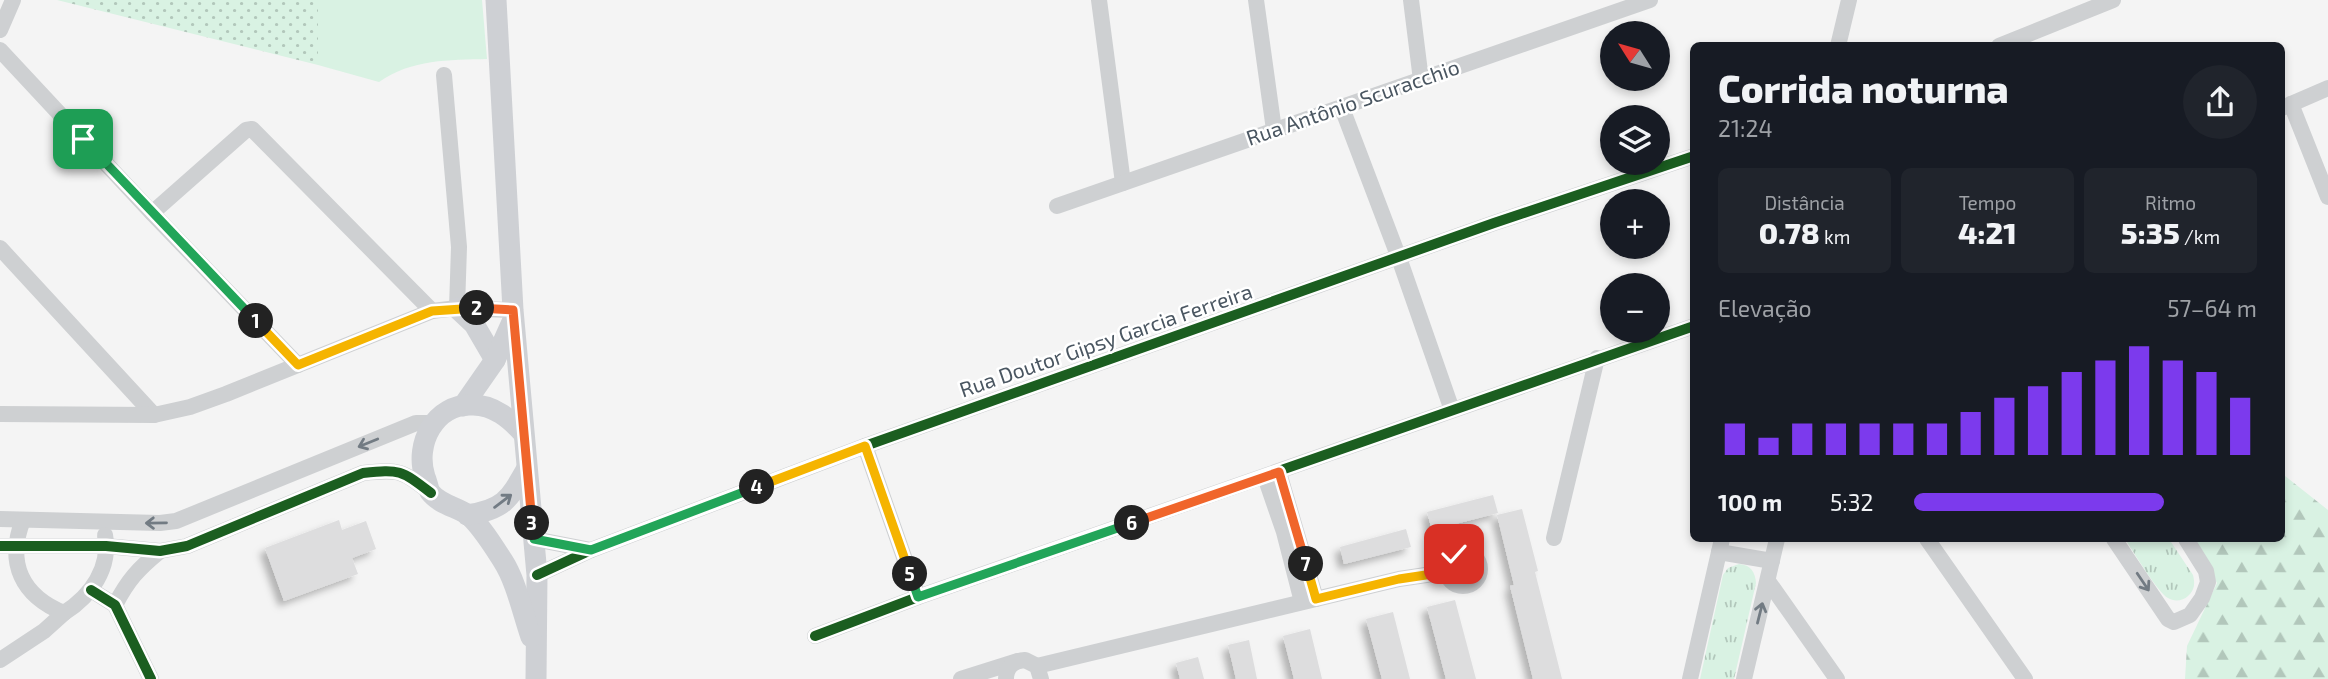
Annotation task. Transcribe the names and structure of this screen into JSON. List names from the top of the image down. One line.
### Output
{"streets":{"street":["Rua Antônio Scuracchio","Rua Doutor Gipsy Garcia Ferreira"]},"north":"top left","page":{"map_buttons":["+","−"],"heading":["Corrida noturna","21:24"],"stats":[["Distância","0.78 km"],["Tempo","4:21"],["Ritmo","5:35 /km"]],"chart":["Elevação","57–64 m"],"pins":["2","1","4","3","6","7","5"],"list":[{"name":"100 m","note":"5:32"}]}}
